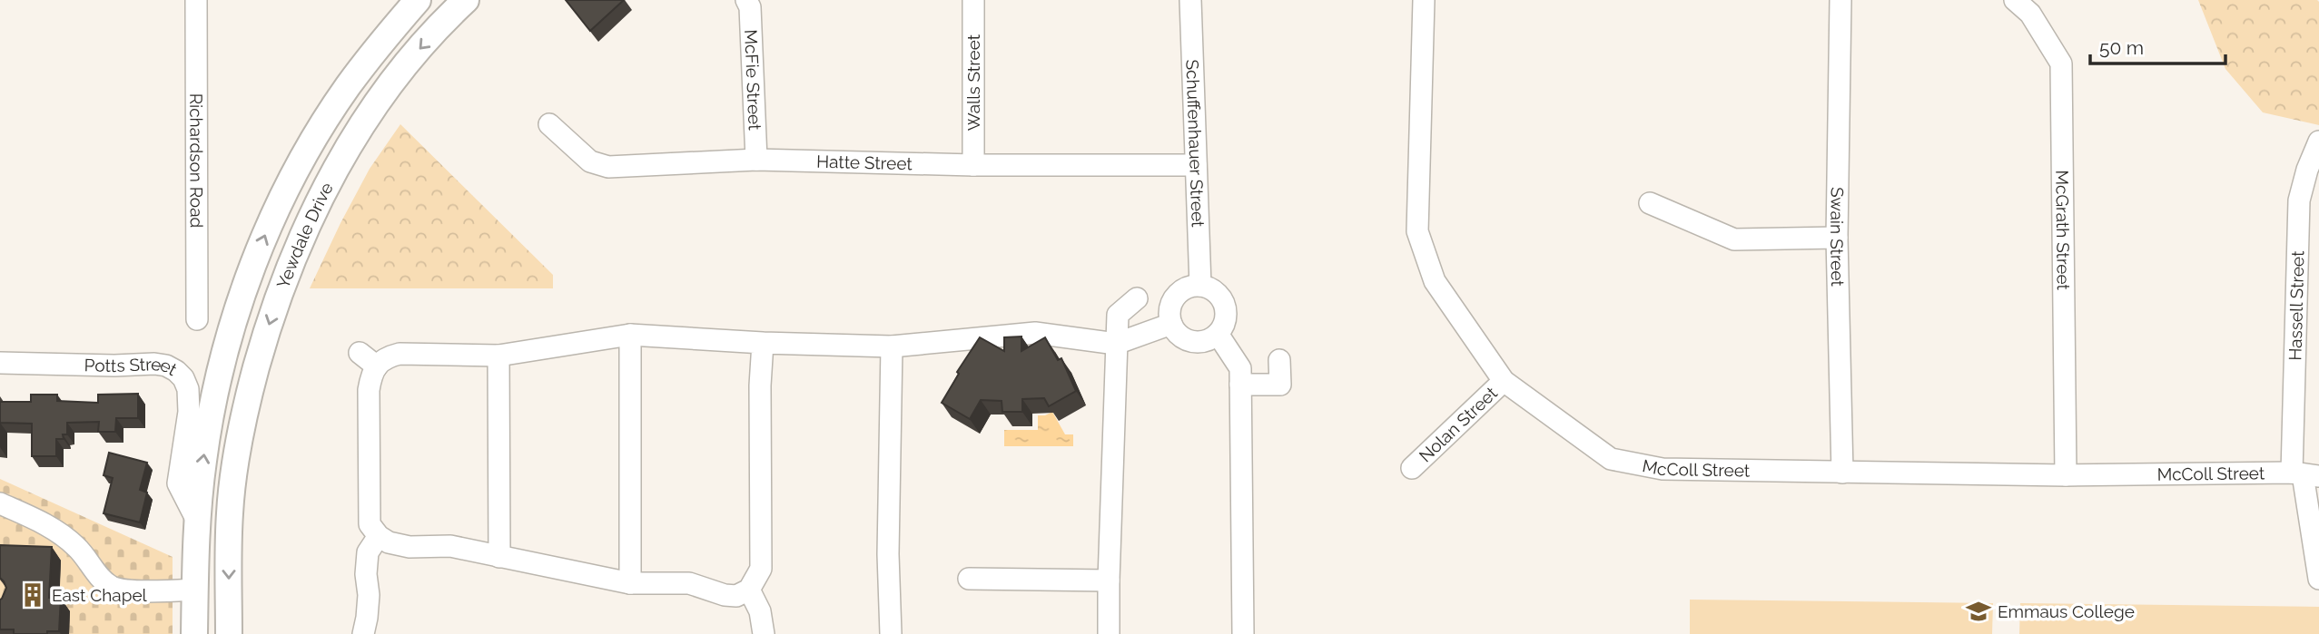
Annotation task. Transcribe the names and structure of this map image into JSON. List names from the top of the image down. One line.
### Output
{"streets":{"main road":["Yewdale Drive"],"street":["McFie Street","Walls Street","Schuffenhauer Street","Richardson Road","Hatte Street","McGrath Street","Swain Street","Hassell Street","Potts Street","Nolan Street","McColl Street"]},"crossings":[["McFie Street","Hatte Street"],["Walls Street","Hatte Street"],["Schuffenhauer Street","Hatte Street"],["McGrath Street","McColl Street"],["Swain Street","McColl Street"],["Yewdale Drive","Potts Street"],["Hassell Street","McColl Street"],["Nolan Street","McColl Street"]],"places":{"building":["East Chapel"],"school or university":["Emmaus College"]},"scale_bar":"50 m"}
